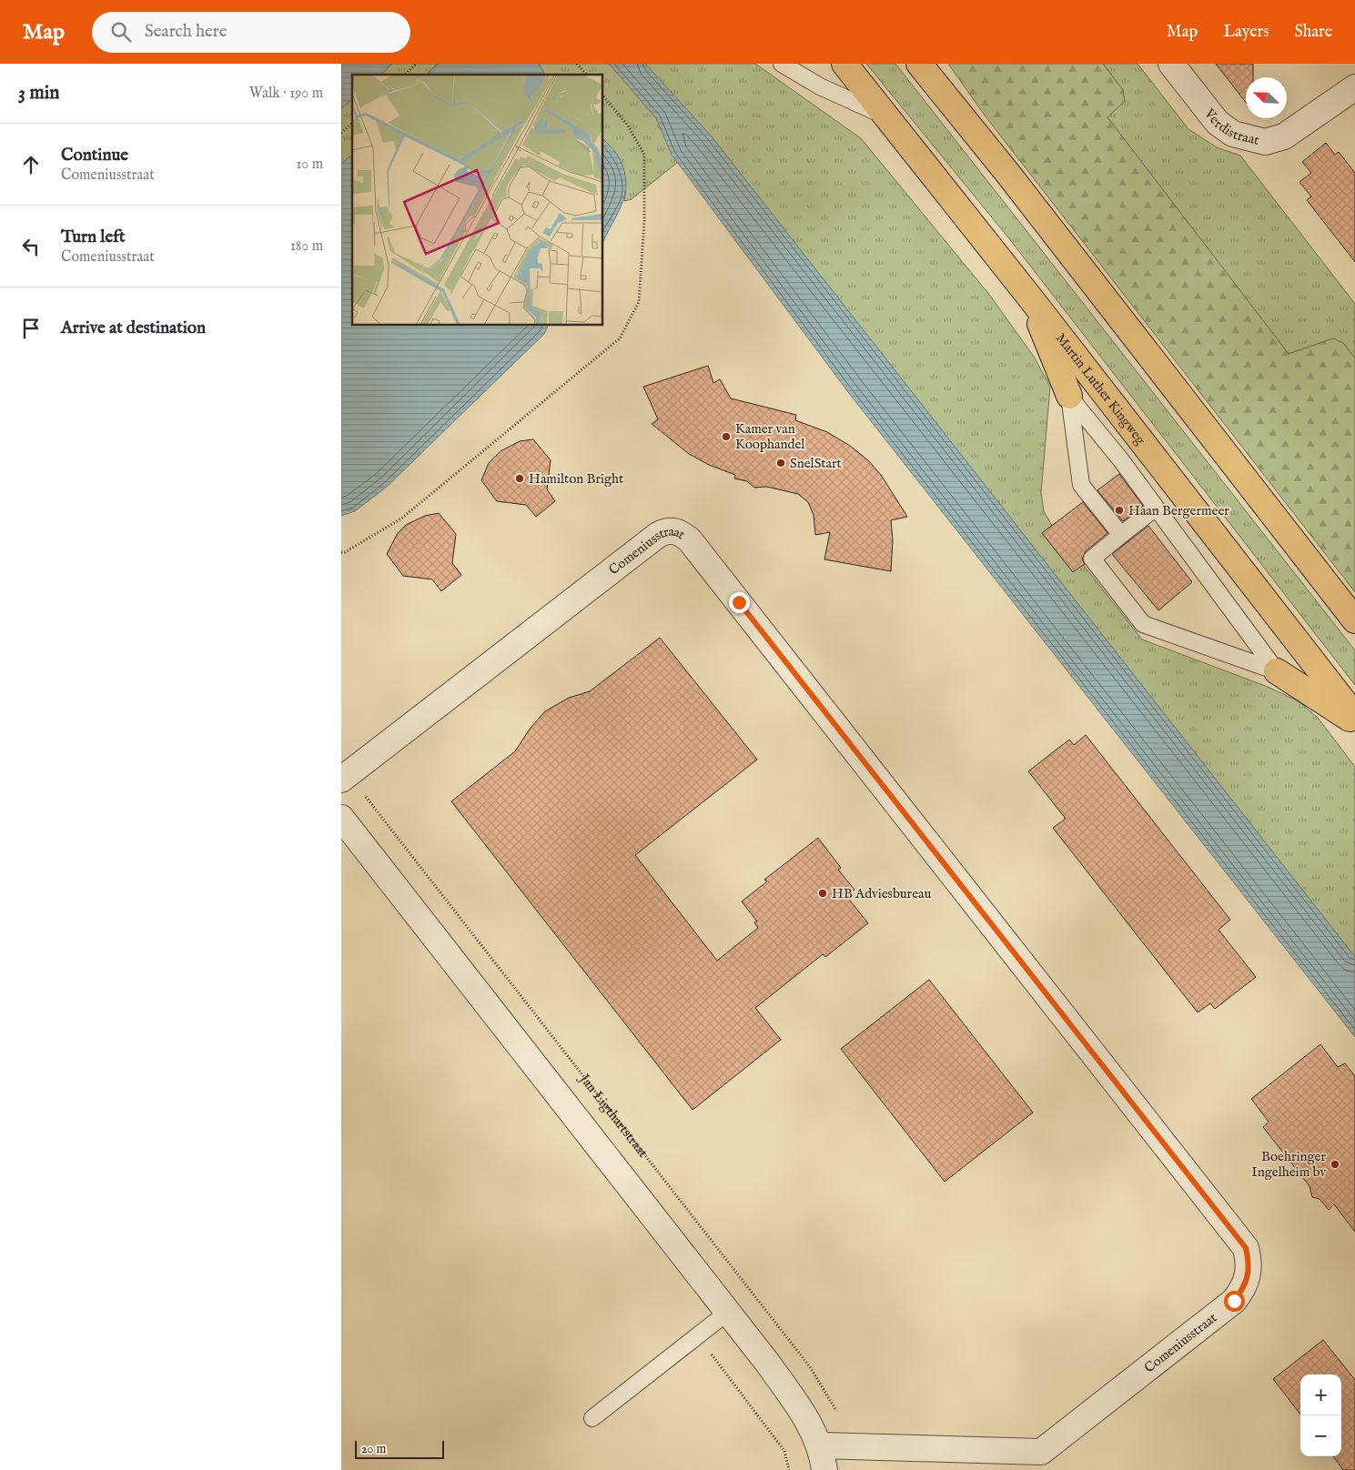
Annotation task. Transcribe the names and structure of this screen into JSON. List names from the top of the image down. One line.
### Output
{"streets":{"highway":["Martin Luther Kingweg"],"street":["Verdistraat","Comeniusstraat"],"path":["Jan Ligthartstraat"]},"crossings":[["Comeniusstraat","Jan Ligthartstraat"]],"places":["Kamer van Koophandel","SnelStart","Hamilton Bright","Haan Bergermeer","HB Adviesbureau","Boehringer Ingelheim bv"],"scale_bar":"20 m","north":"top left","page":{"header":"Map","search":"Search here","nav":["Map","Layers","Share"],"heading":["3 min","Walk · 190 m"],"list":[["Continue","Comeniusstraat","10 m"],["Turn left","Comeniusstraat","180 m"],"Arrive at destination"],"map_buttons":["+","−"],"scale":"20 m"}}
